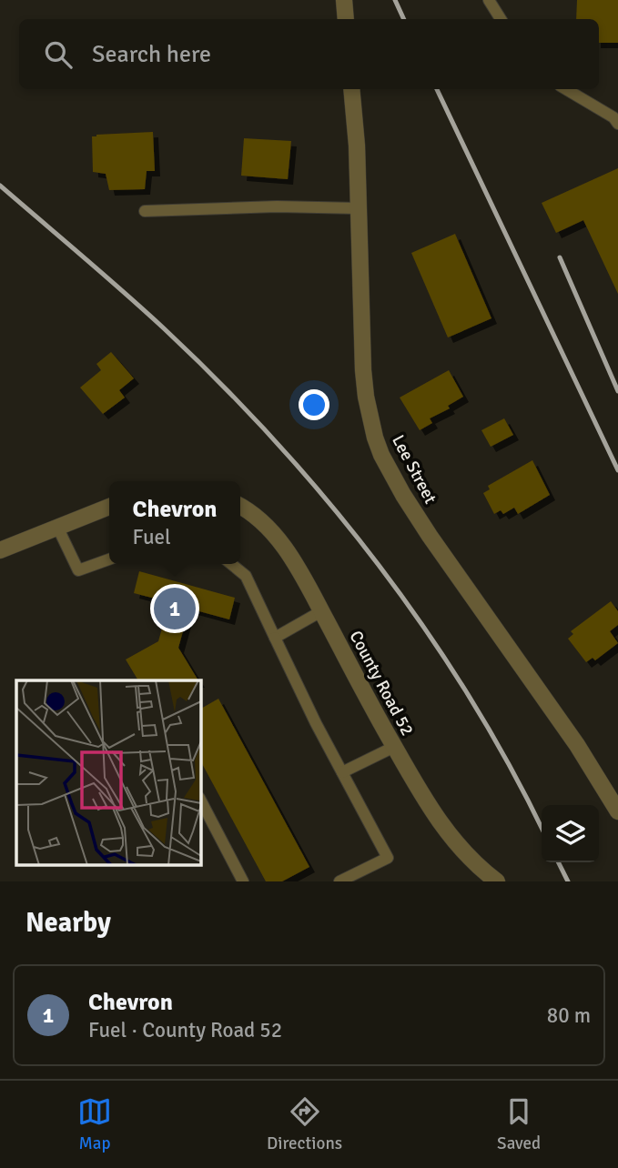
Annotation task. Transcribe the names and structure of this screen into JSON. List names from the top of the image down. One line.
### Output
{"streets":{"street":["Lee Street","County Road 52"]},"page":{"search":"Search here","popup":["Chevron","Fuel"],"pins":"1","heading":"Nearby","list":[{"mark":"1","name":"Chevron","note":"Fuel · County Road 52","value":"80 m"}],"nav":["Map","Directions","Saved"]}}
